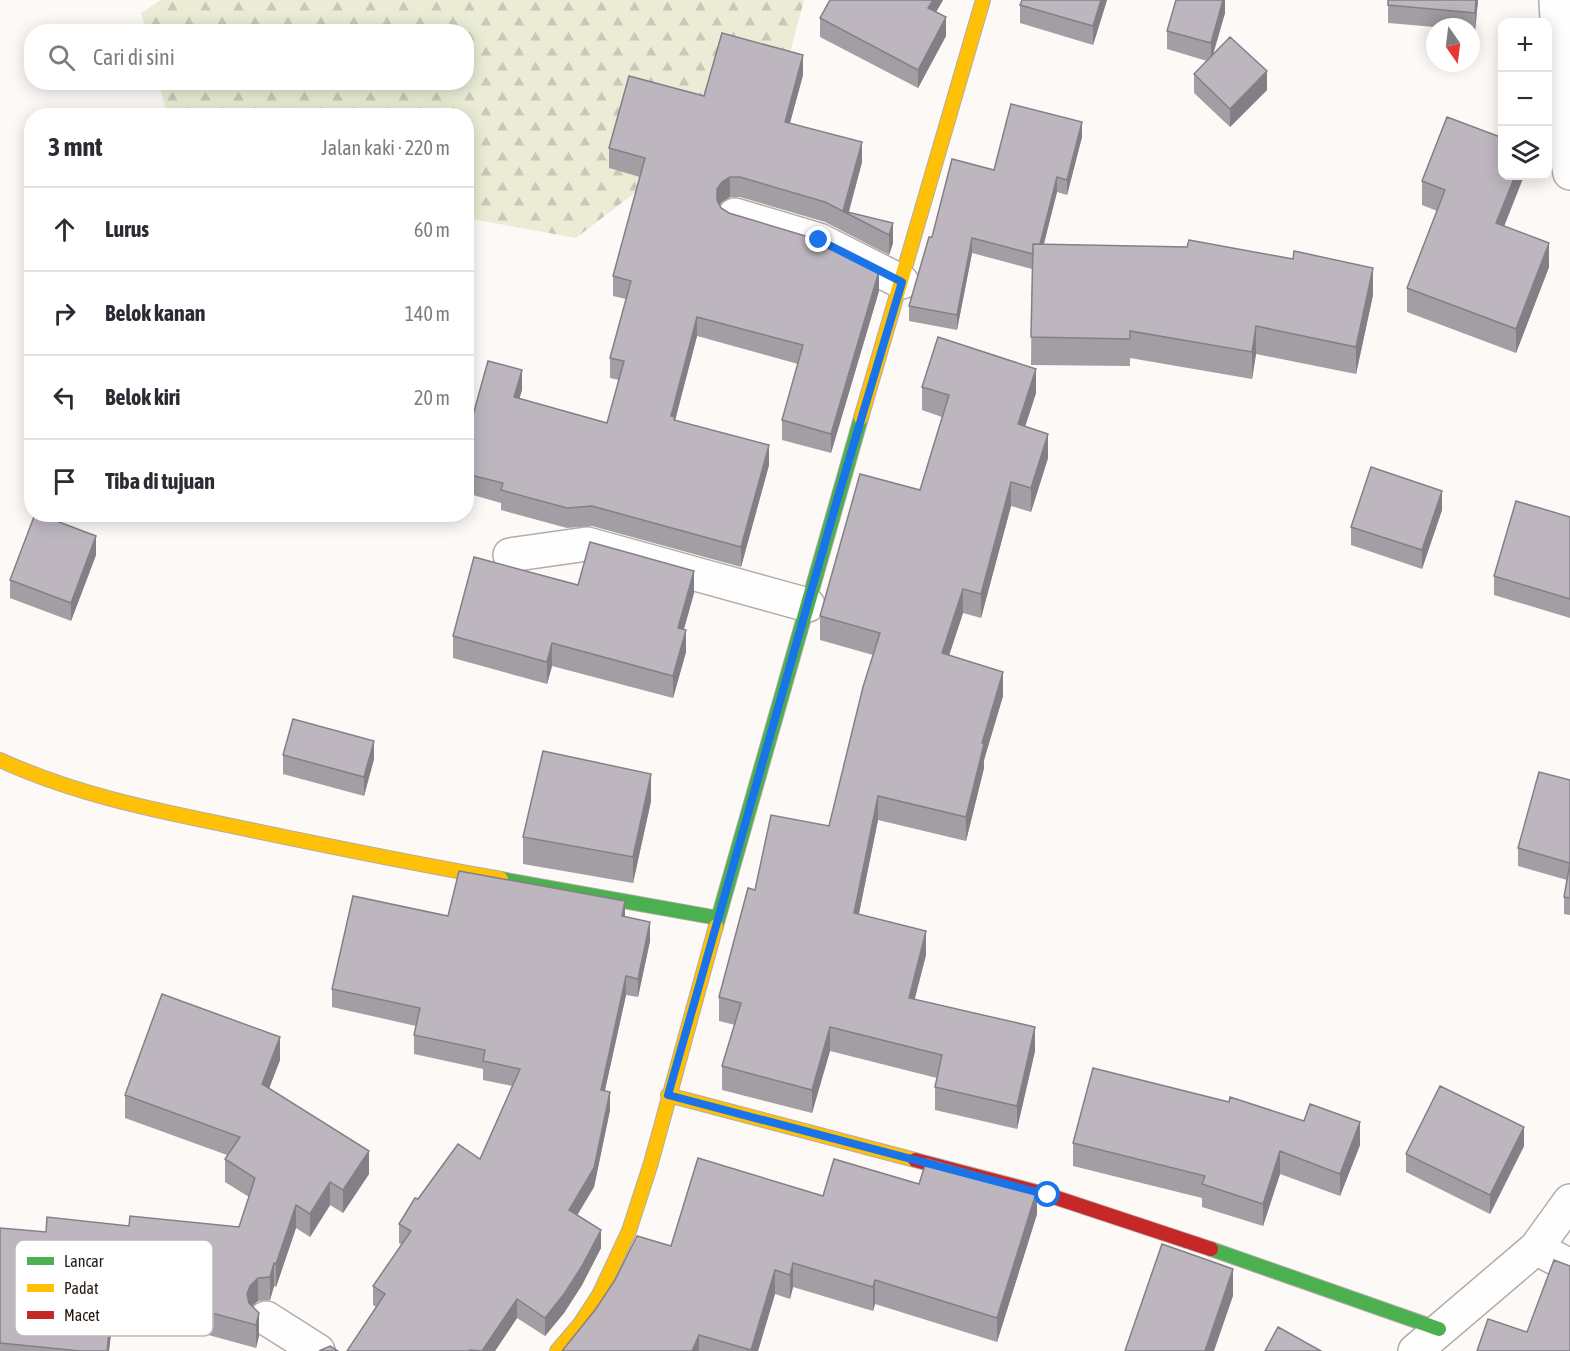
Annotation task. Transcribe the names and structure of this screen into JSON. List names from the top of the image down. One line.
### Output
{"legend":["Lancar","Padat","Macet"],"north":"bottom","page":{"map_buttons":["+","−"],"search":"Cari di sini","heading":["3 mnt","Jalan kaki · 220 m"],"list":[["Lurus","60 m"],["Belok kanan","140 m"],["Belok kiri","20 m"],"Tiba di tujuan"]}}
